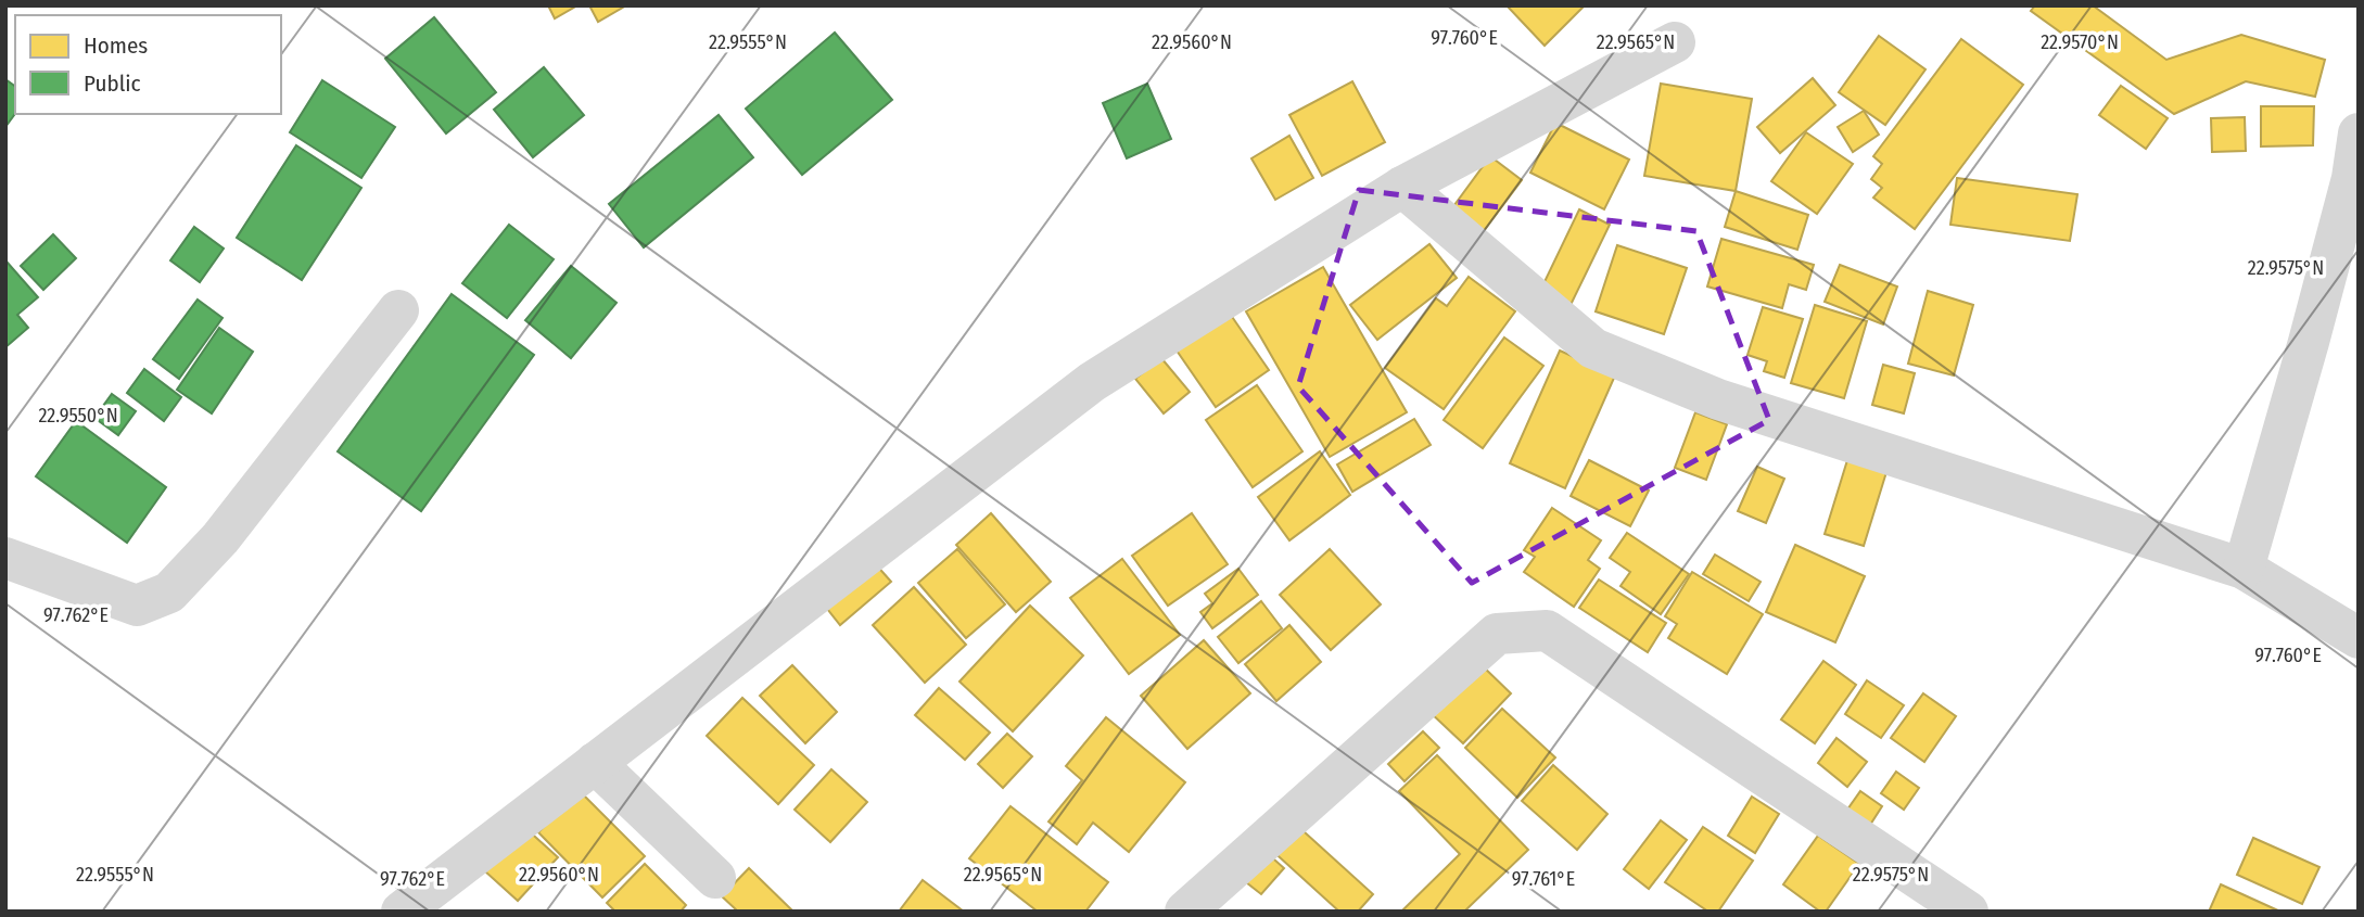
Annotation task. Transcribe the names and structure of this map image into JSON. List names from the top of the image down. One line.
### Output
{"legend":["Homes","Public"],"coordinates":["97.760°E","22.9555°N","22.9560°N","22.9565°N","22.9570°N","22.9575°N","22.9550°N","97.762°E","97.761°E"]}
